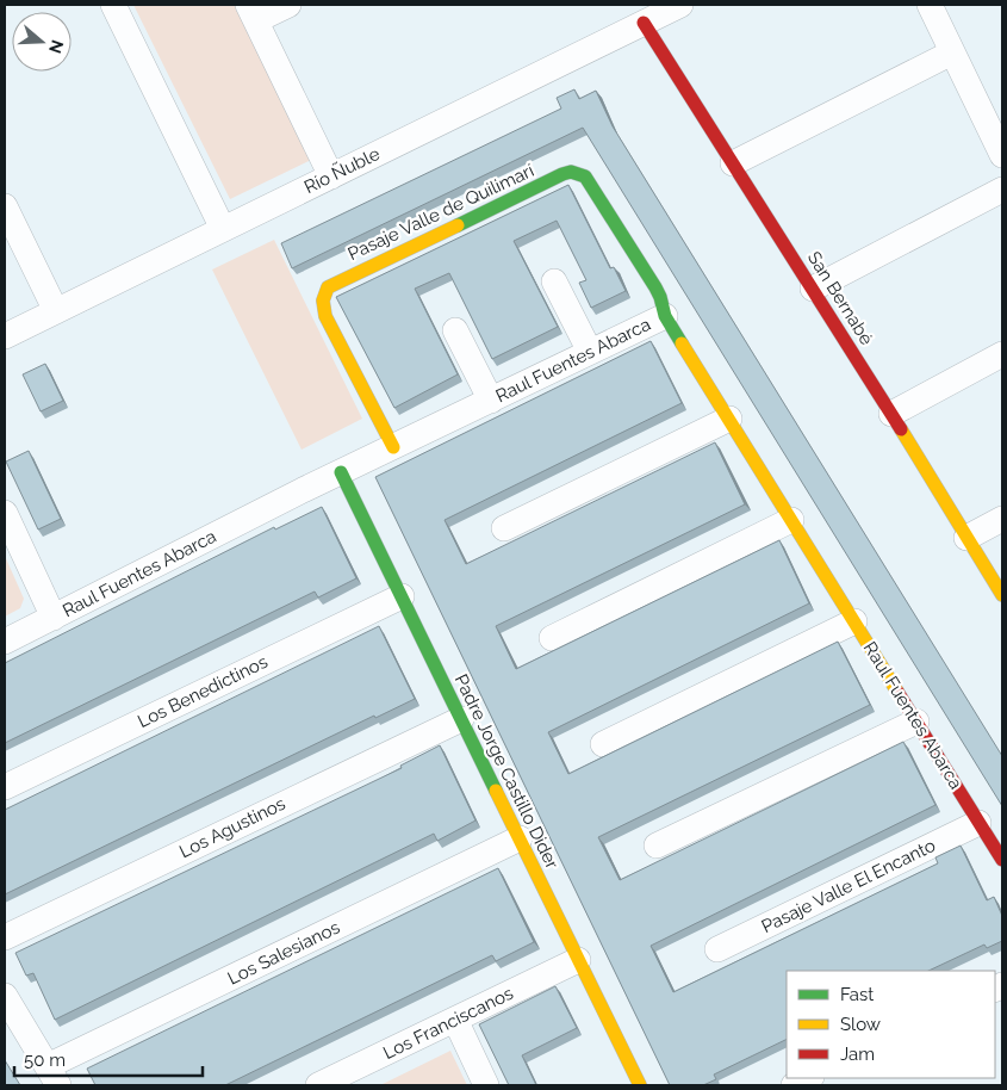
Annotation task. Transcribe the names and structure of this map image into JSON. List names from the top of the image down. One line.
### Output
{"streets":{"street":["Río Ñuble","Pasaje Valle de Quilimarí","San Bernabé","Raul Fuentes Abarca","Los Benedictinos","Padre Jorge Castillo Dider","Los Agustinos","Pasaje Valle El Encanto","Los Salesianos","Los Franciscanos"]},"crossings":[["Río Ñuble","San Bernabé"],["Pasaje Valle de Quilimarí","Raul Fuentes Abarca"],["Raul Fuentes Abarca","Padre Jorge Castillo Dider"],["Raul Fuentes Abarca","Pasaje Valle El Encanto"],["Los Benedictinos","Padre Jorge Castillo Dider"],["Padre Jorge Castillo Dider","Los Agustinos"],["Padre Jorge Castillo Dider","Los Salesianos"],["Padre Jorge Castillo Dider","Los Franciscanos"]],"legend":["Fast","Slow","Jam"],"scale_bar":"50 m","north":"right"}
